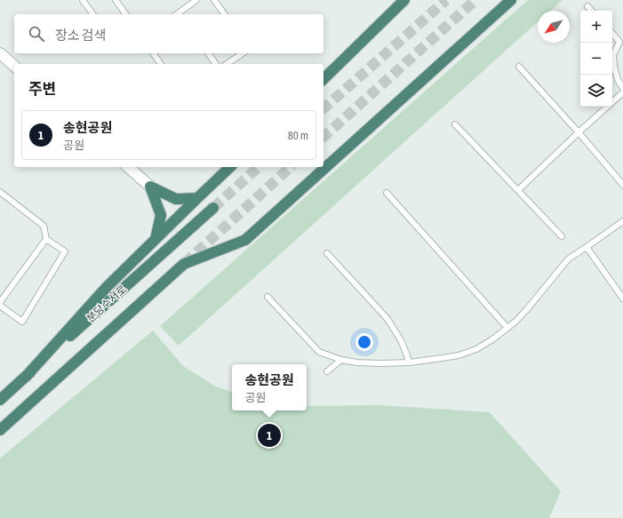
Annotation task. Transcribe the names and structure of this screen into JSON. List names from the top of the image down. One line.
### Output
{"streets":{"highway":["분당수서로"]},"north":"bottom left","page":{"map_buttons":["+","−"],"search":"장소 검색","heading":"주변","list":[{"mark":"1","name":"송현공원","note":"공원","value":"80 m"}],"popup":["송현공원","공원"],"pins":"1"}}
